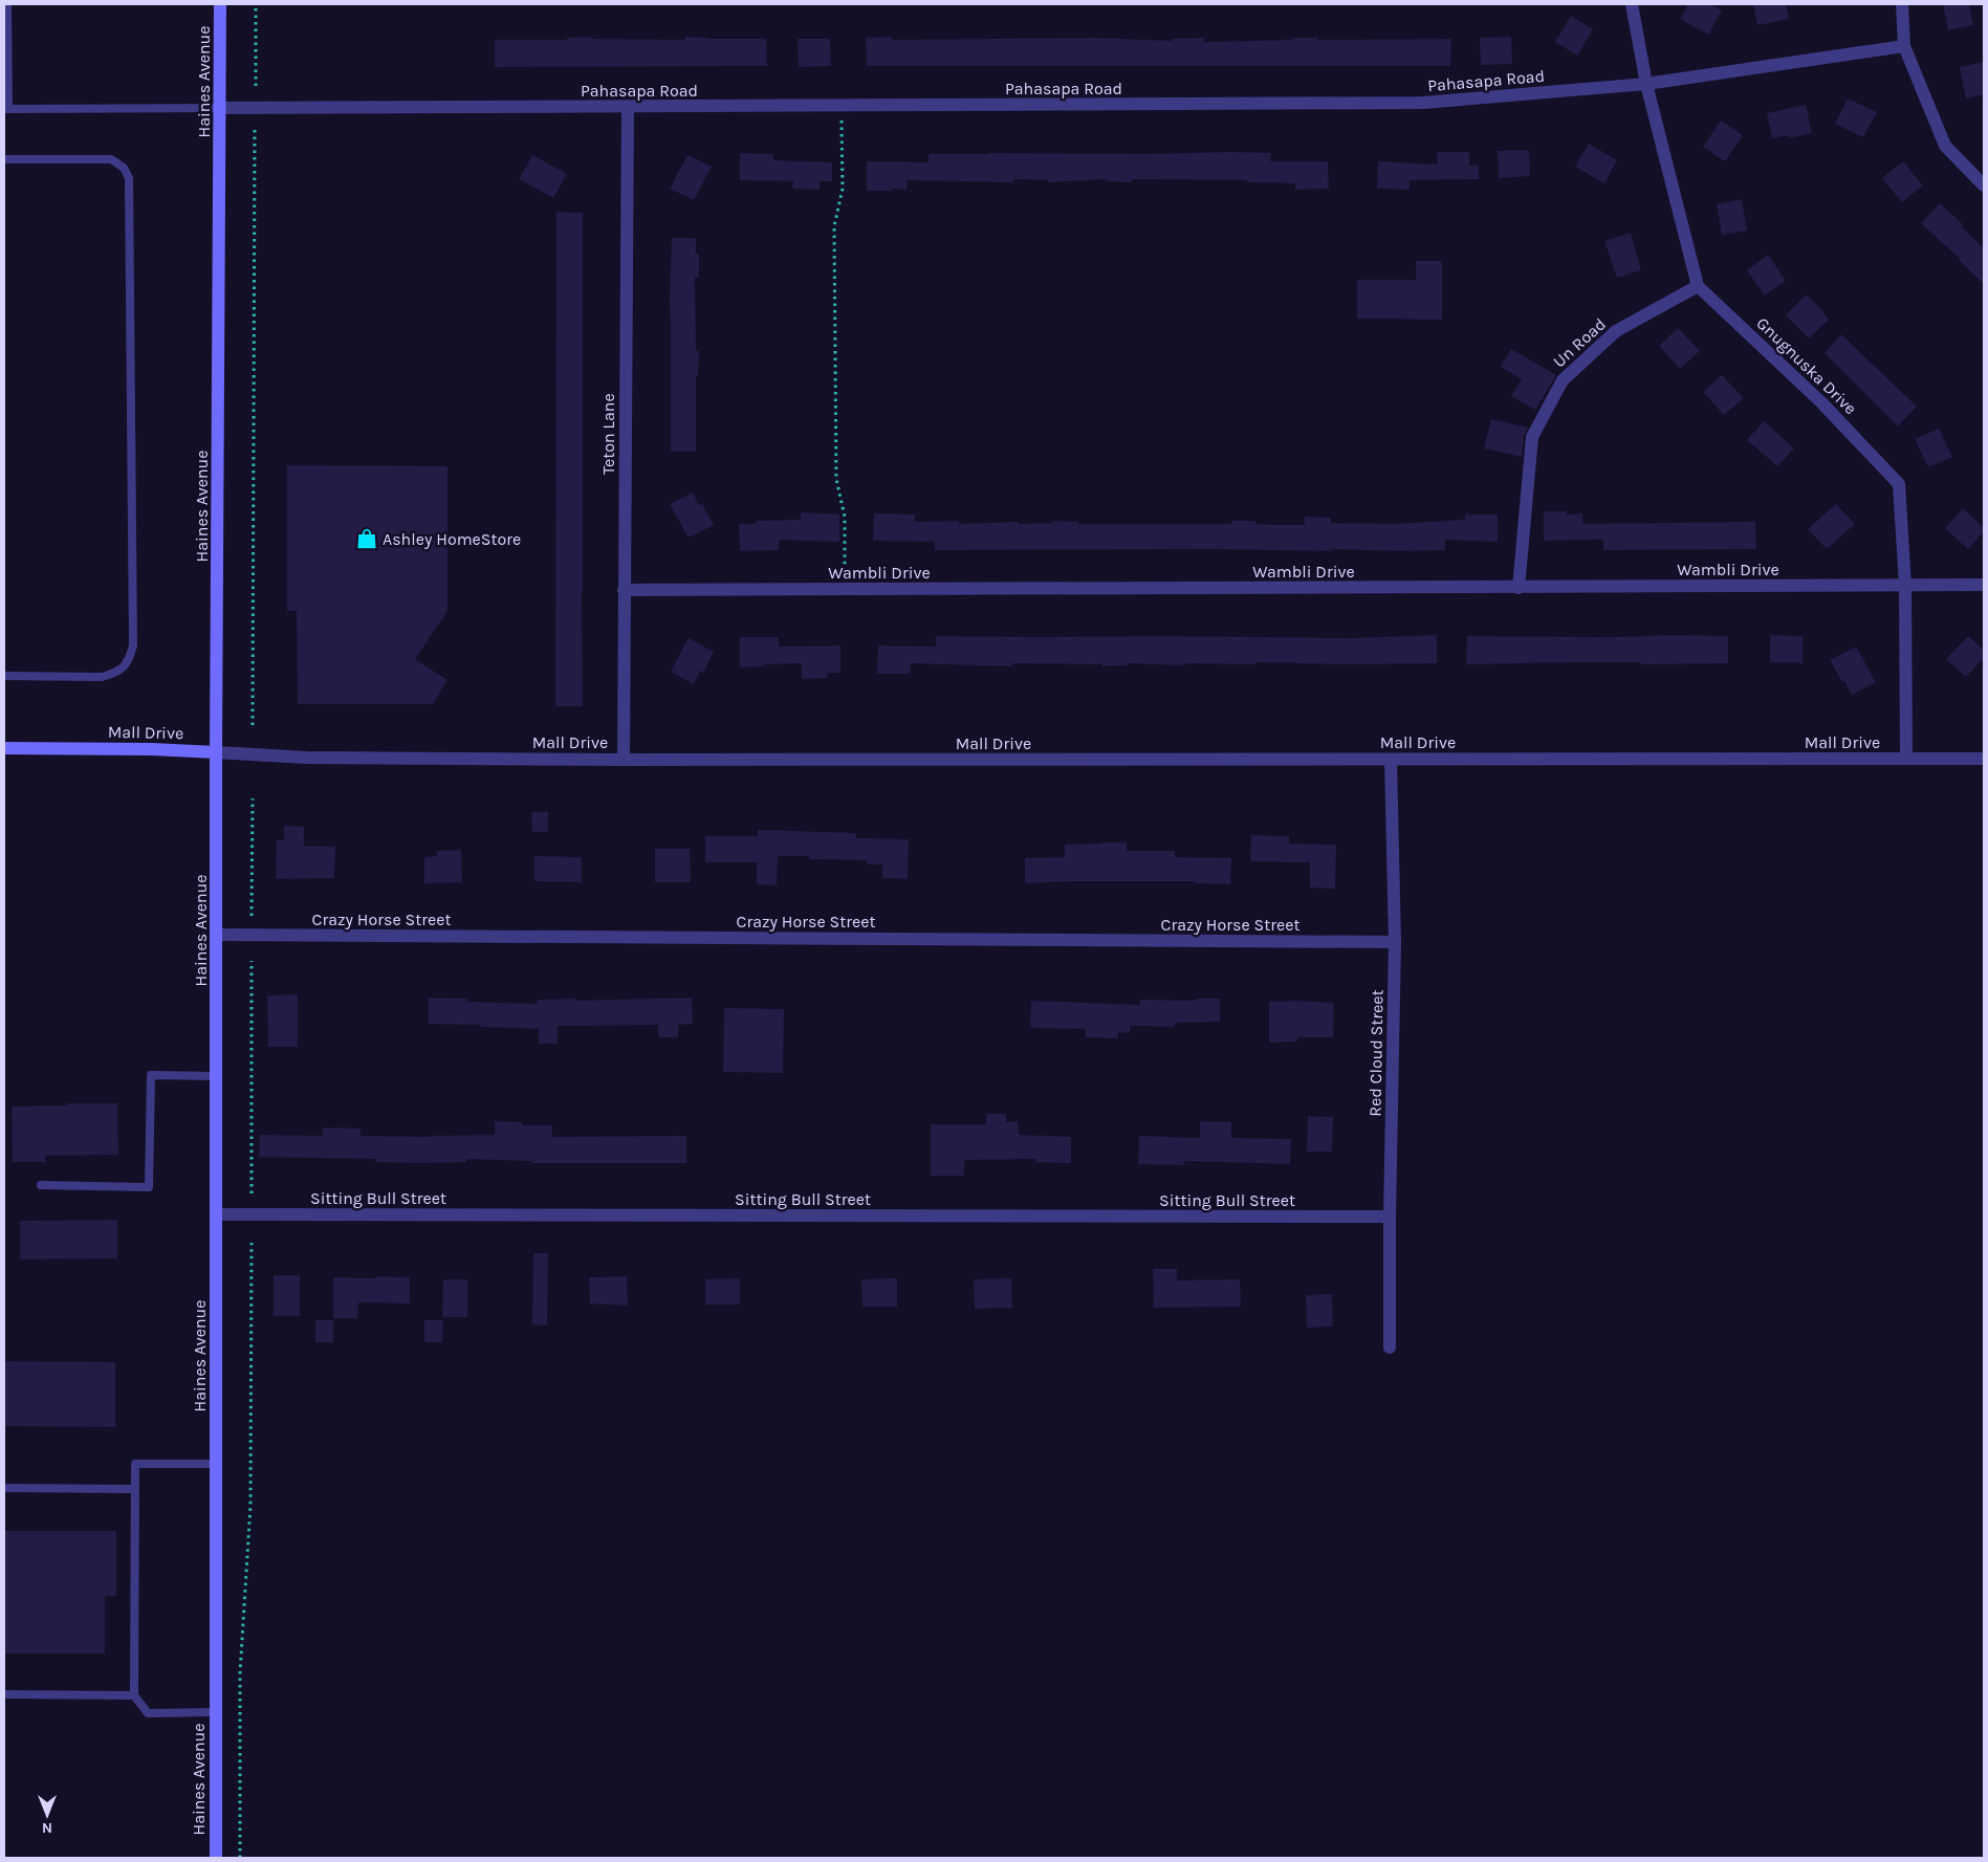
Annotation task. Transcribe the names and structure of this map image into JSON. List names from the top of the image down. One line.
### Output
{"streets":{"main road":["Haines Avenue","Mall Drive"],"street":["Pahasapa Road","Un Road","Gnugnuska Drive","Teton Lane","Wambli Drive","Crazy Horse Street","Red Cloud Street","Sitting Bull Street"]},"crossings":[["Pahasapa Road","Haines Avenue"],["Pahasapa Road","Teton Lane"],["Haines Avenue","Mall Drive"],["Haines Avenue","Crazy Horse Street"],["Haines Avenue","Sitting Bull Street"],["Un Road","Gnugnuska Drive"],["Un Road","Wambli Drive"],["Gnugnuska Drive","Wambli Drive"],["Gnugnuska Drive","Mall Drive"],["Teton Lane","Wambli Drive"],["Teton Lane","Mall Drive"],["Mall Drive","Red Cloud Street"],["Crazy Horse Street","Red Cloud Street"],["Red Cloud Street","Sitting Bull Street"]],"places":{"shop":["Ashley HomeStore"]},"north":"bottom"}
